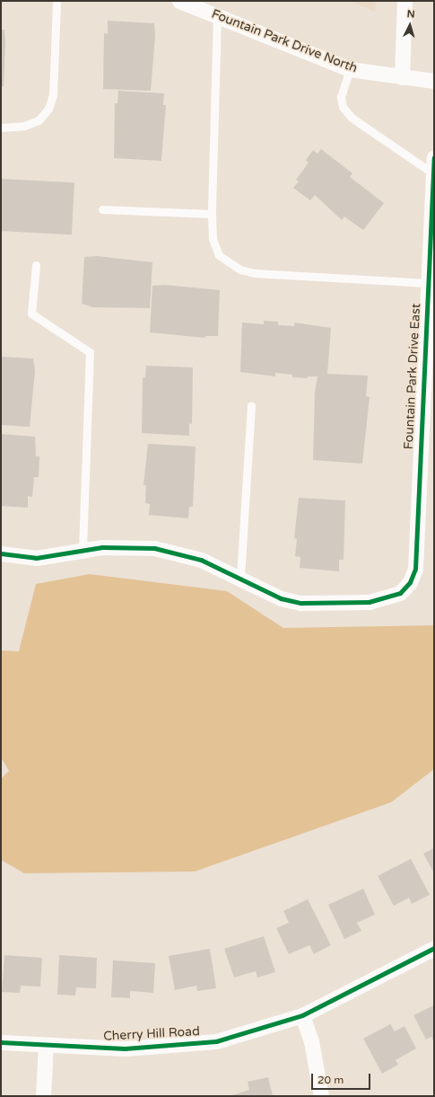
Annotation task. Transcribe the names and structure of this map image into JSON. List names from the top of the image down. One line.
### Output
{"streets":{"street":["Fountain Park Drive North","Fountain Park Drive East","Cherry Hill Road"]},"scale_bar":"20 m","north":"top"}
